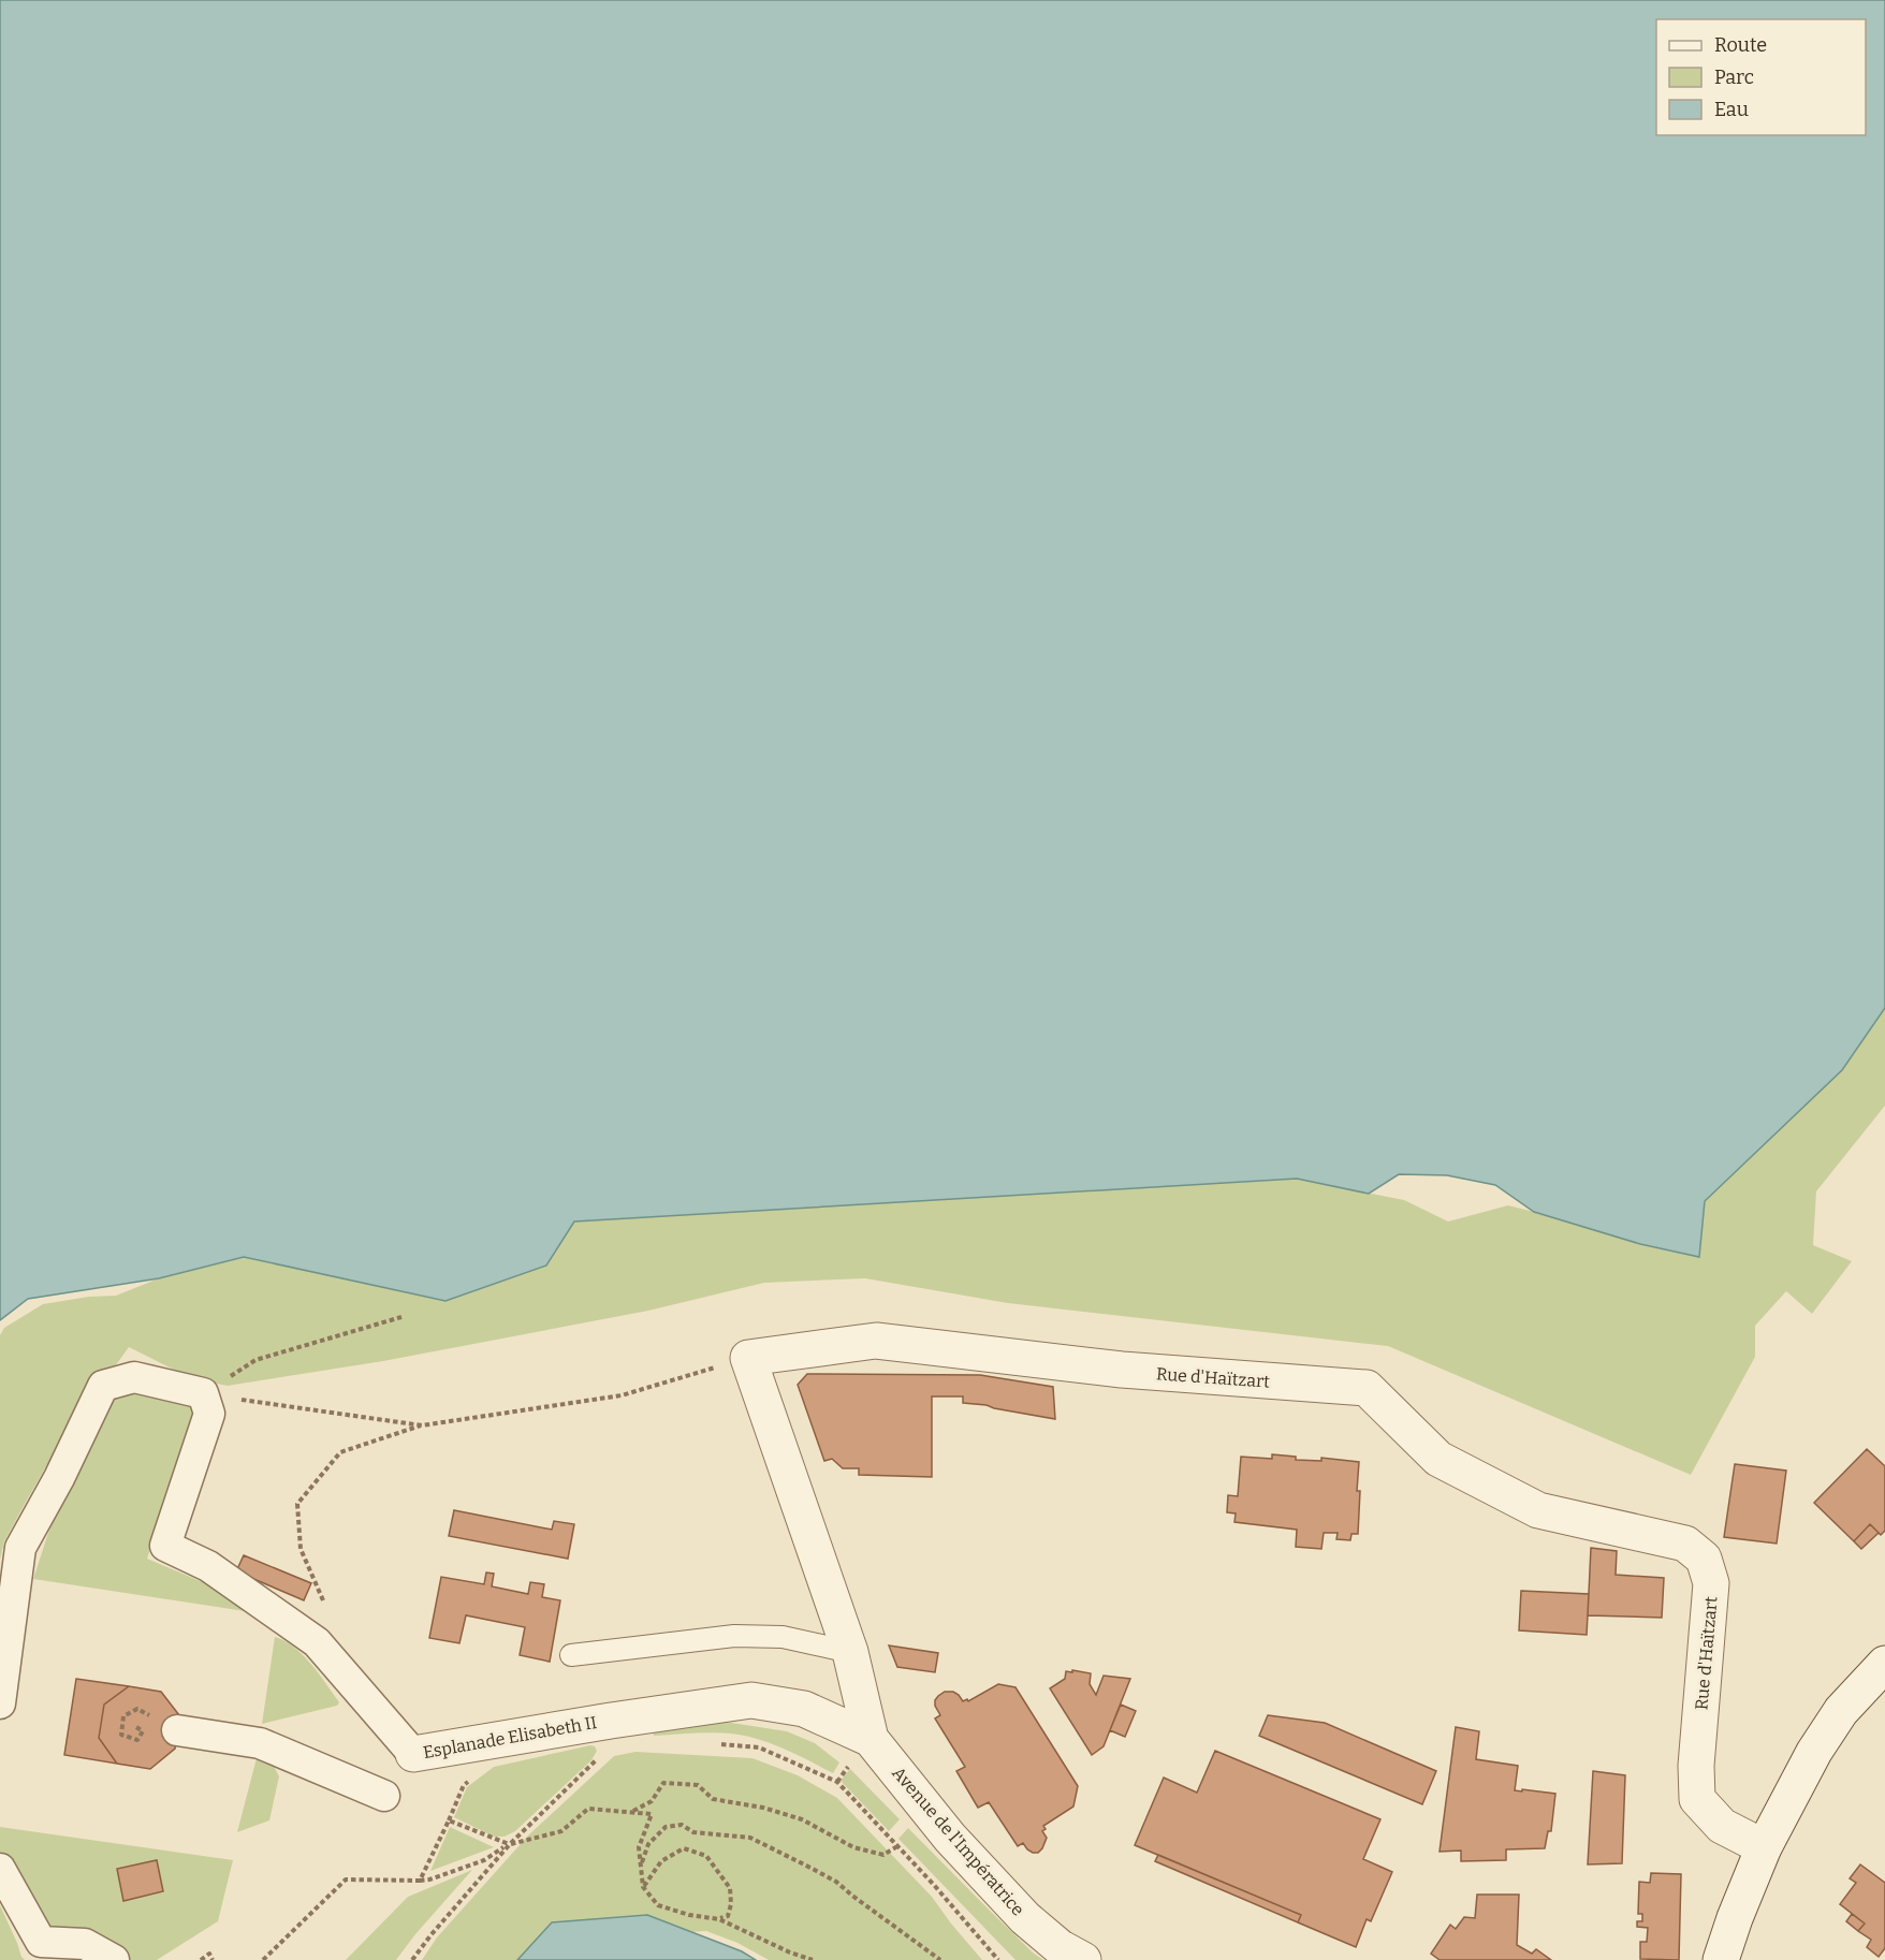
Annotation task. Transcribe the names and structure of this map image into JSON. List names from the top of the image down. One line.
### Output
{"streets":{"street":["Rue d'Haïtzart","Esplanade Elisabeth II","Avenue de l'Impératrice"]},"crossings":[["Esplanade Elisabeth II","Avenue de l'Impératrice"]],"legend":["Route","Parc","Eau"]}
